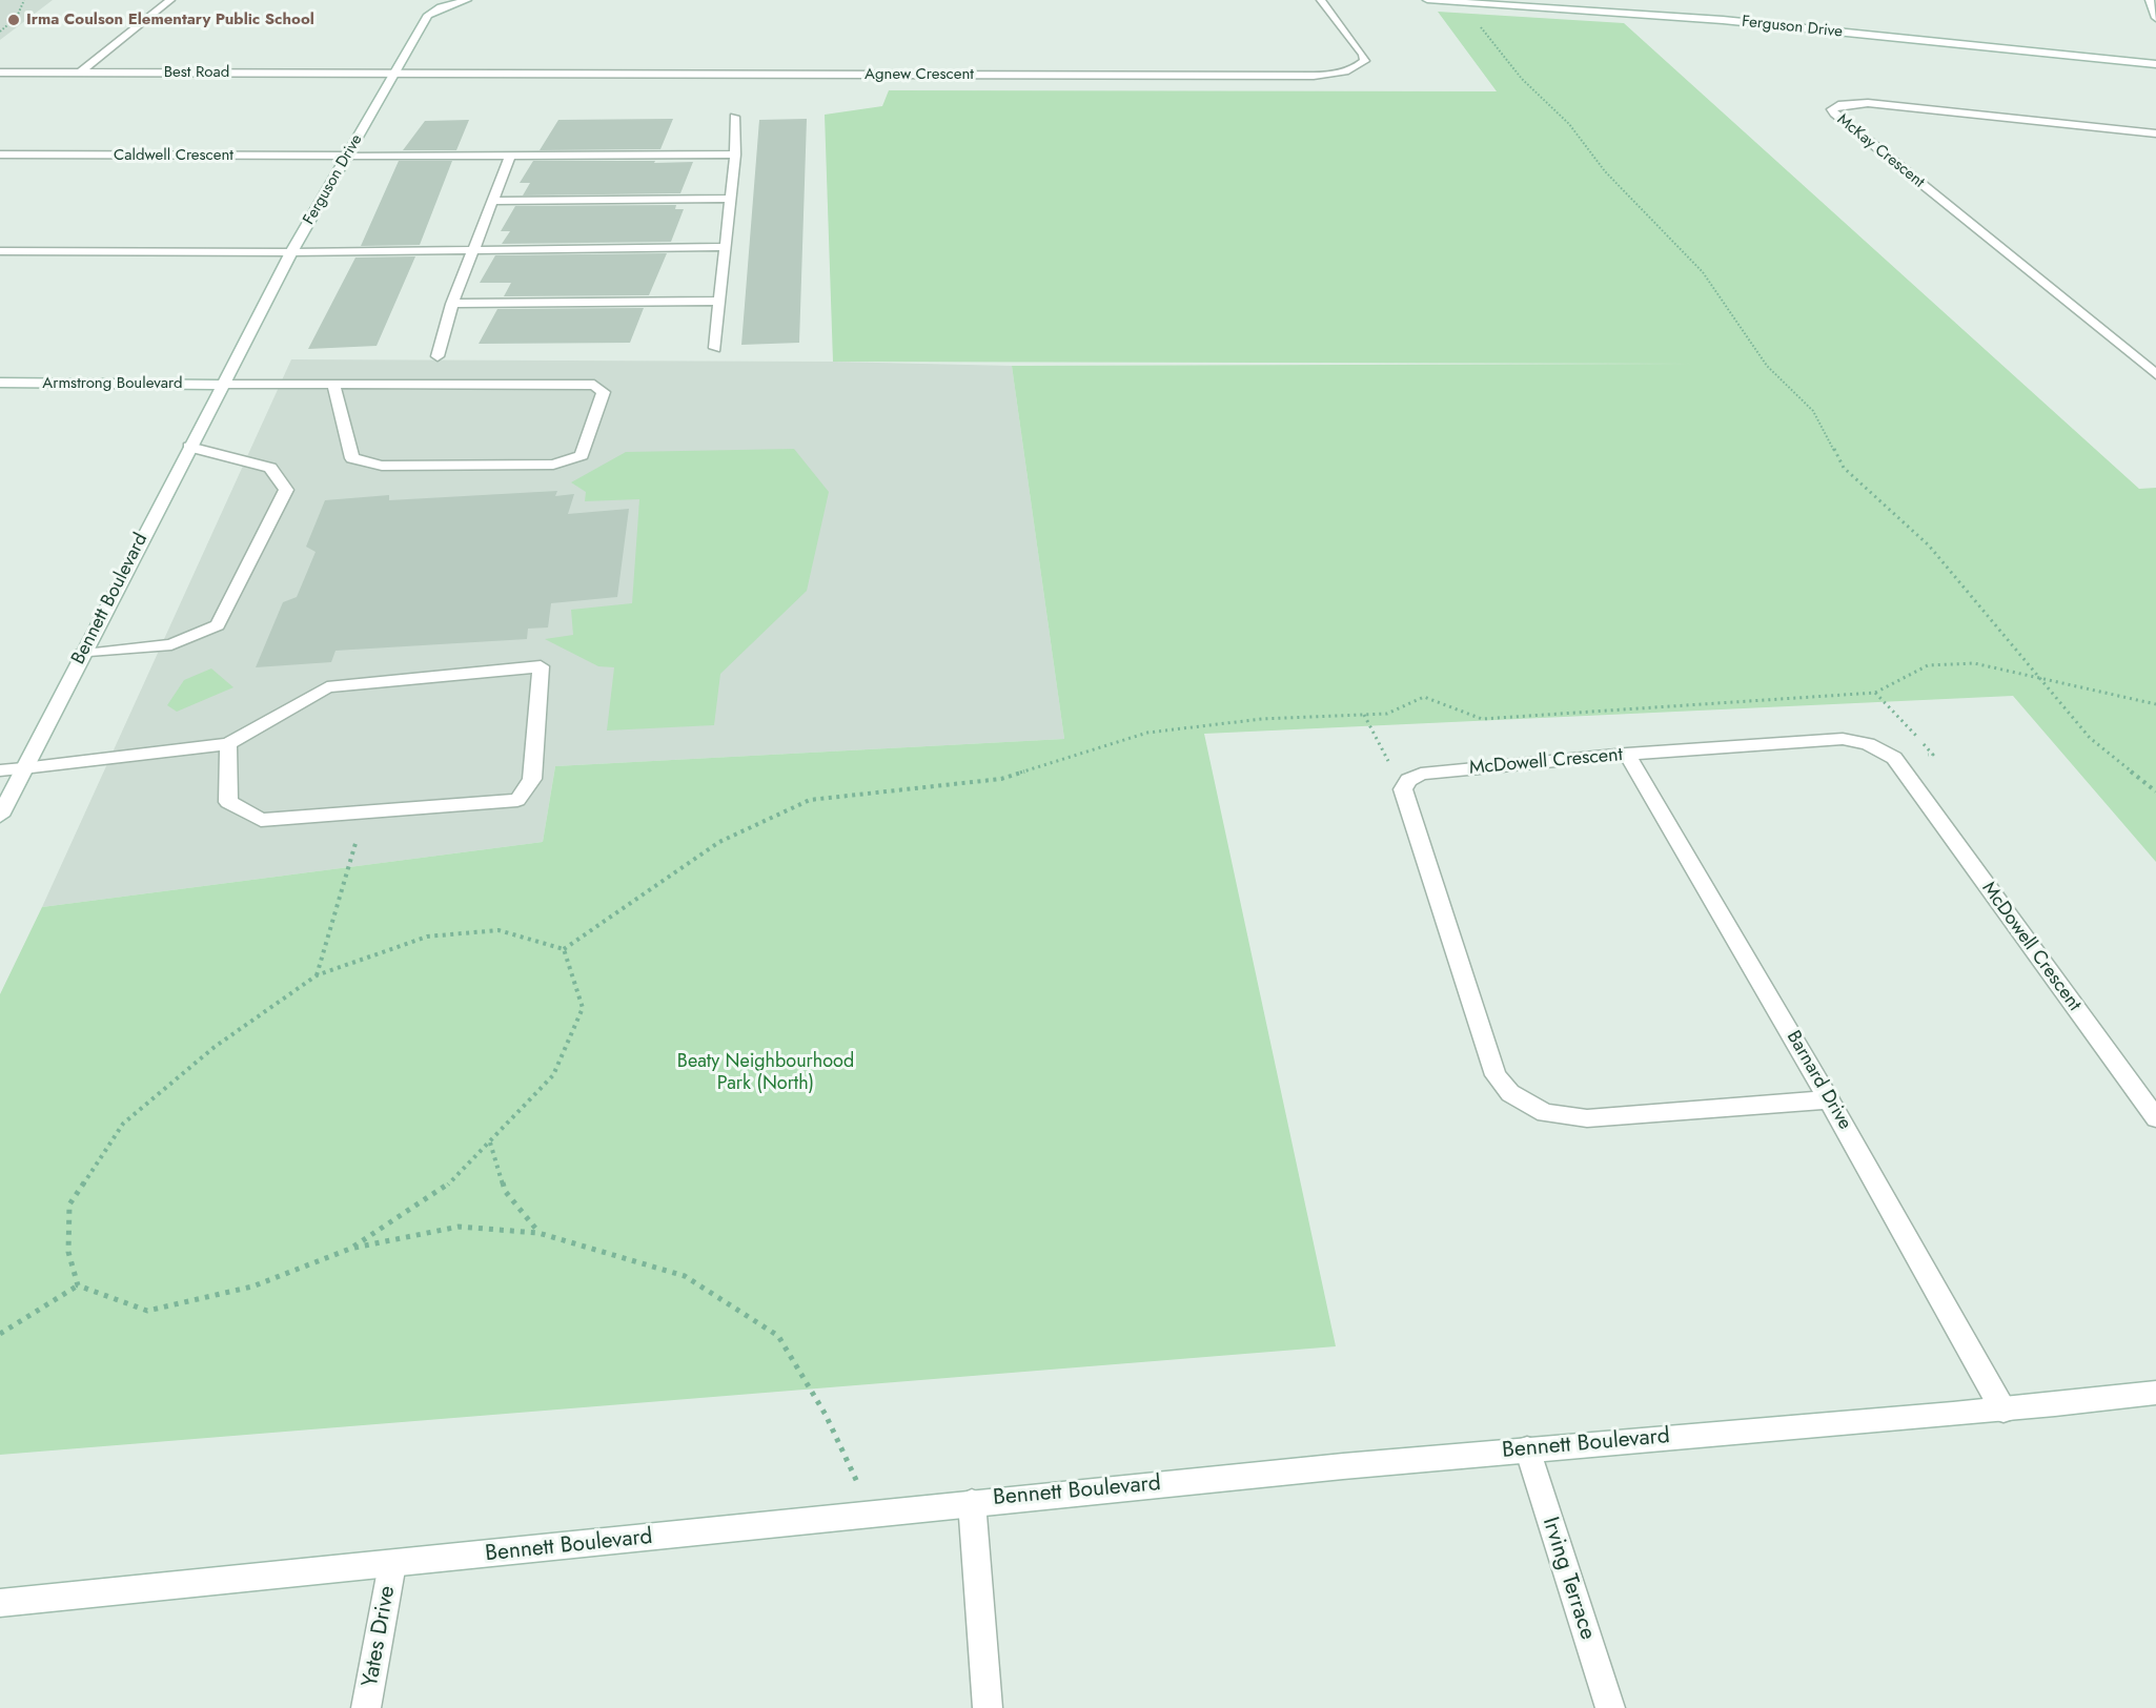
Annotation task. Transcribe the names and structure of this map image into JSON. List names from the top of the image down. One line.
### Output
{"streets":{"street":["Ferguson Drive","Best Road","Agnew Crescent","McKay Crescent","Caldwell Crescent","Armstrong Boulevard","Bennett Boulevard","McDowell Crescent","Barnard Drive","Irving Terrace","Yates Drive"]},"crossings":[["Ferguson Drive","Best Road"],["Ferguson Drive","Agnew Crescent"],["Ferguson Drive","Caldwell Crescent"],["Ferguson Drive","Armstrong Boulevard"],["Ferguson Drive","Bennett Boulevard"],["Best Road","Agnew Crescent"],["Armstrong Boulevard","Bennett Boulevard"],["Bennett Boulevard","Barnard Drive"],["Bennett Boulevard","Irving Terrace"],["Bennett Boulevard","Yates Drive"],["McDowell Crescent","Barnard Drive"]],"parks":["Beaty Neighbourhood Park (North)"],"places":["Irma Coulson Elementary Public School"]}
